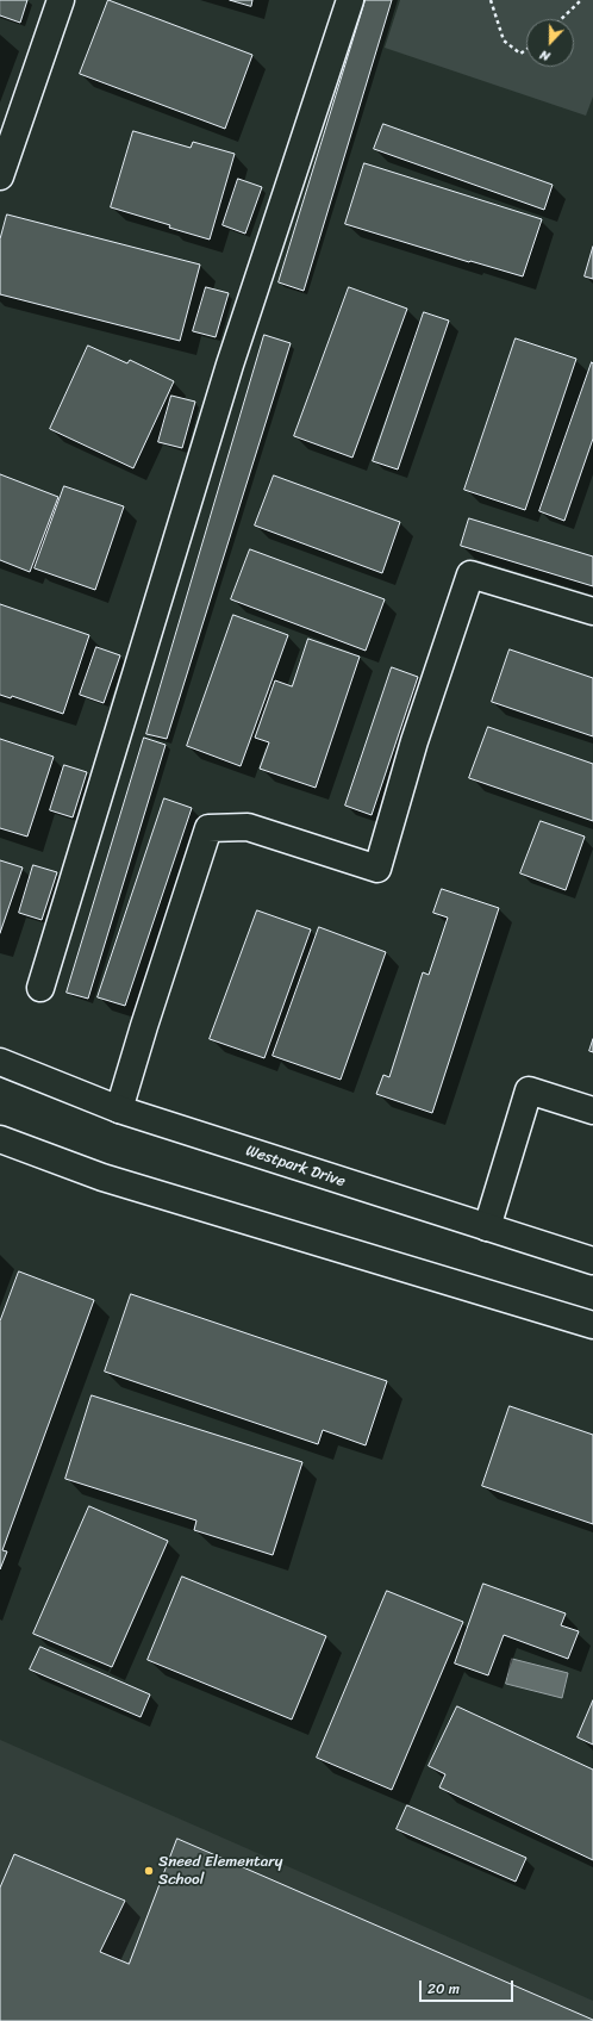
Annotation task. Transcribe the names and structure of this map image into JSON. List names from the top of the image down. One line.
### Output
{"streets":{"main road":["Westpark Drive"]},"places":["Sneed Elementary School"],"scale_bar":"20 m","north":"bottom"}
